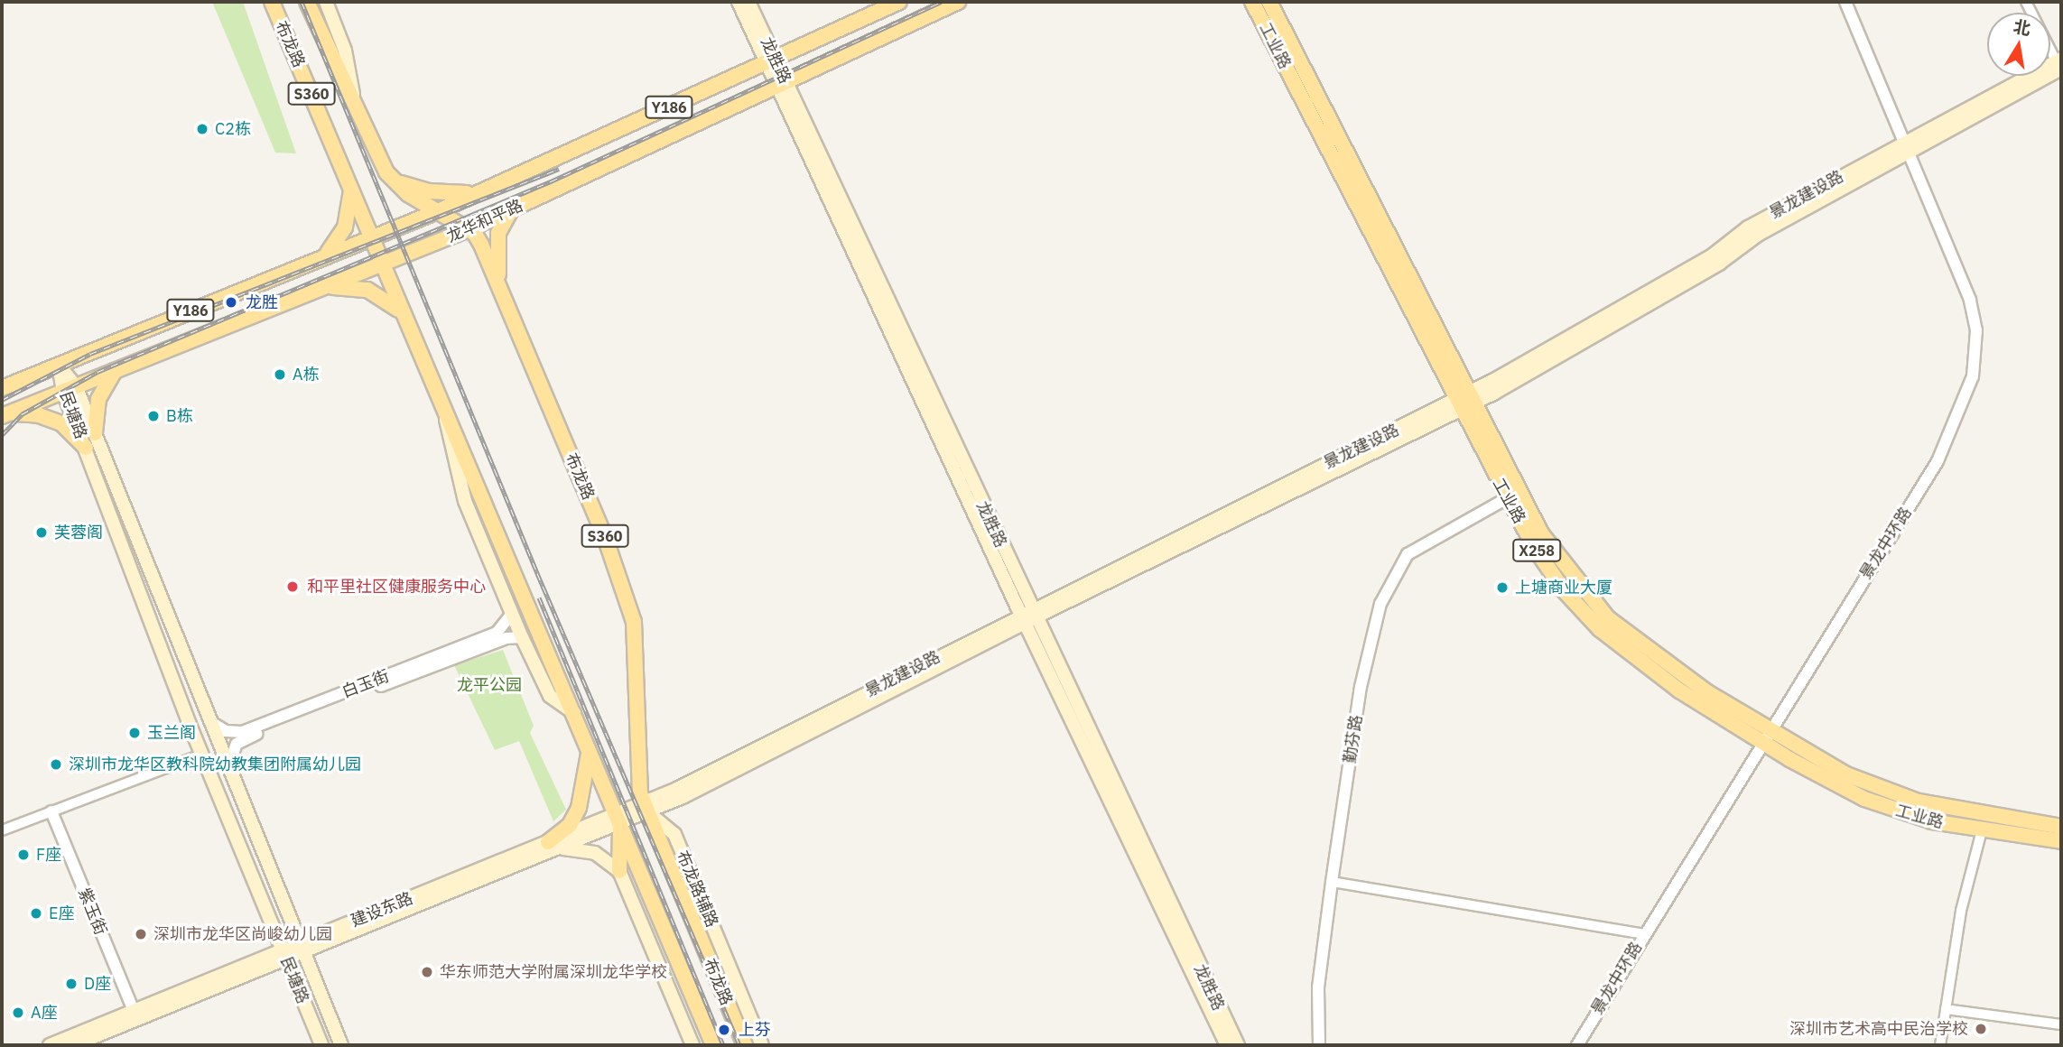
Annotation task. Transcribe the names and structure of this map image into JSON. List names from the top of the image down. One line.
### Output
{"streets":{"main road":["布龙路","工业路","龙胜路","S360","Y186","景龙建设路","龙华和平路","民塘路","X258","布龙路辅路","建设东路"],"street":["景龙中环路","白玉街","勤芬路","紫玉街"]},"crossings":[["布龙路","景龙建设路"],["布龙路","龙华和平路"],["布龙路","白玉街"],["布龙路","布龙路辅路"],["布龙路","建设东路"],["工业路","景龙建设路"],["工业路","景龙中环路"],["工业路","勤芬路"],["龙胜路","景龙建设路"],["龙胜路","龙华和平路"],["景龙建设路","景龙中环路"],["景龙建设路","布龙路辅路"],["景龙建设路","建设东路"],["龙华和平路","民塘路"],["民塘路","白玉街"],["民塘路","建设东路"],["布龙路辅路","建设东路"],["建设东路","紫玉街"]],"parks":["龙平公园"],"places":["C2栋","龙胜","A栋","B栋","芙蓉阁","和平里社区健康服务中心","上塘商业大厦","玉兰阁","深圳市龙华区教科院幼教集团附属幼儿园","F座","E座","深圳市龙华区尚峻幼儿园","华东师范大学附属深圳龙华学校","D座","A座","深圳市艺术高中民治学校","上芬"],"north":"top"}
